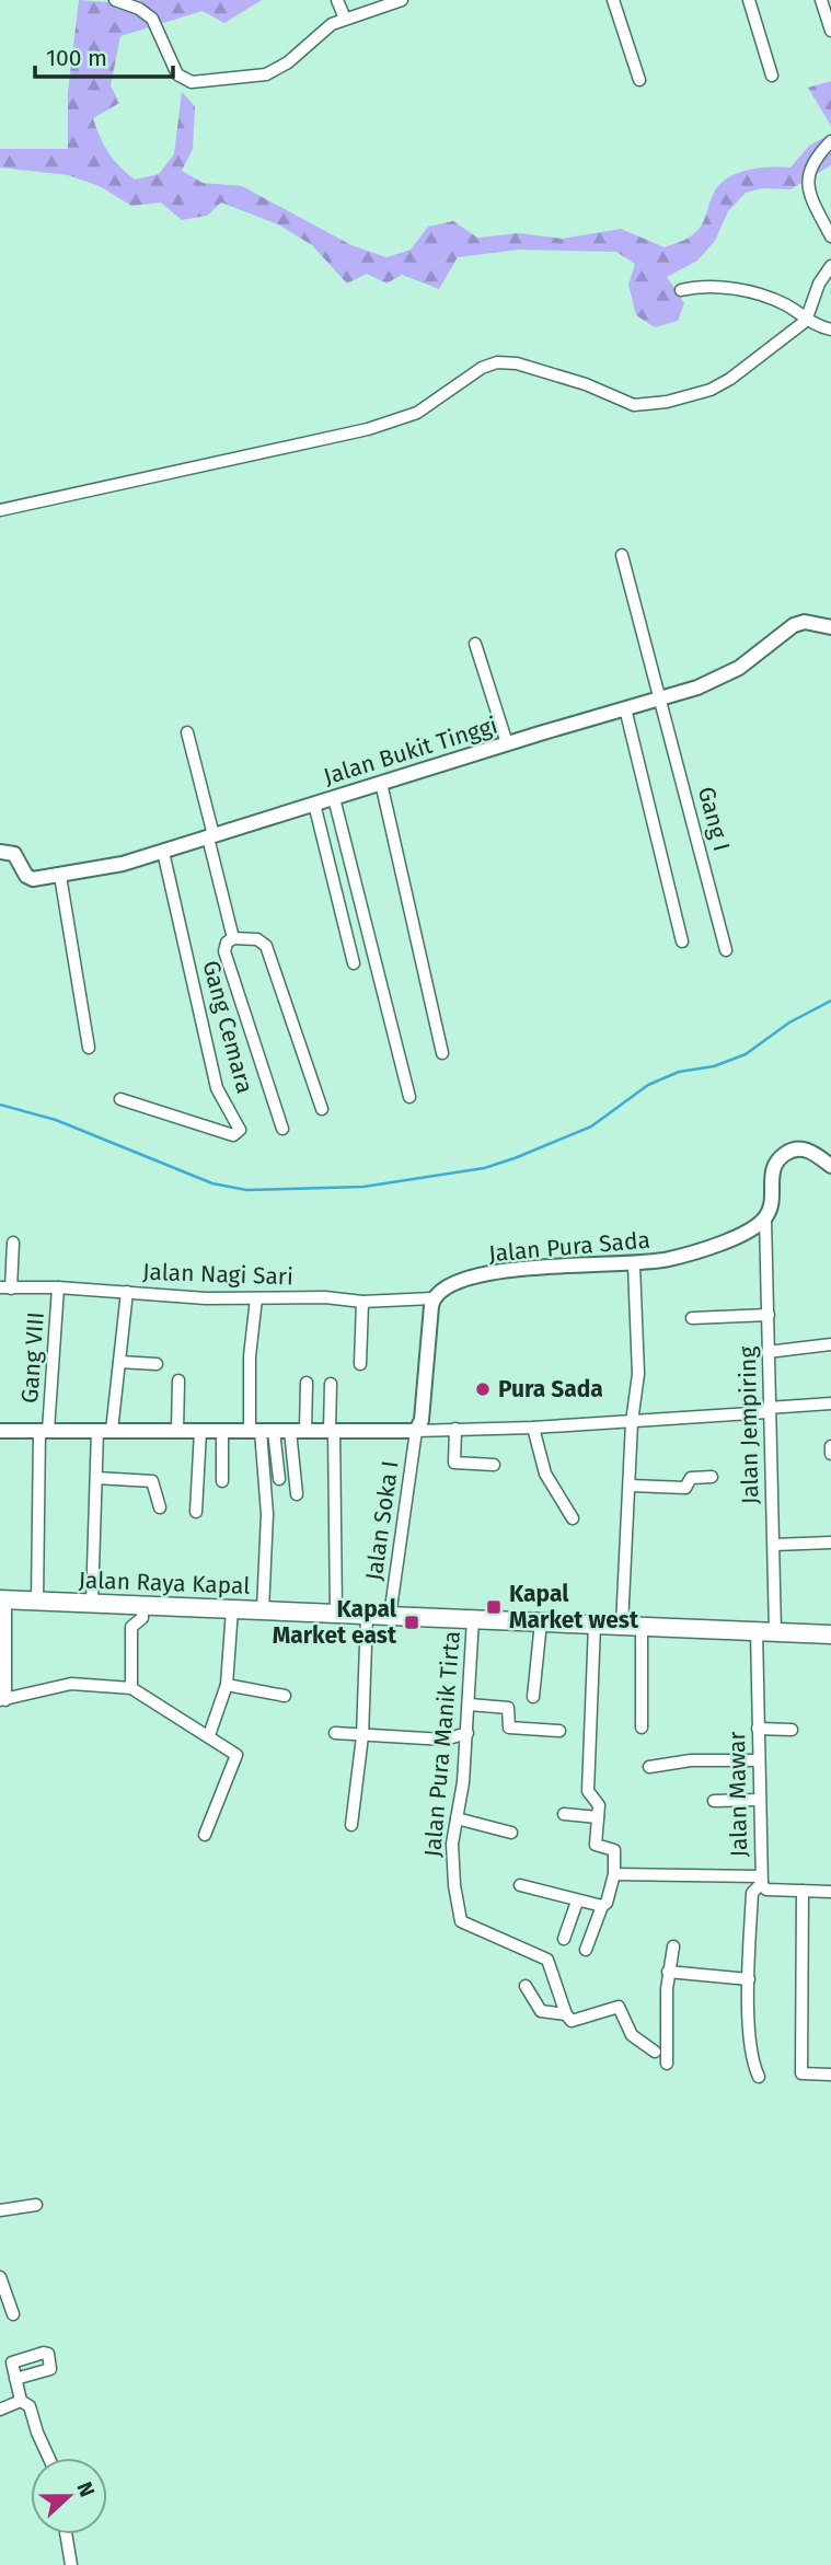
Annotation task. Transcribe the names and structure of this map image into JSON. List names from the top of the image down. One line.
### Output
{"streets":{"highway":["Jalan Raya Kapal"],"street":["Jalan Bukit Tinggi","Gang I","Gang Cemara","Jalan Pura Sada","Jalan Nagi Sari","Gang VIII","Jalan Jempiring","Jalan Soka I","Jalan Pura Manik Tirta","Jalan Mawar"]},"crossings":[["Jalan Bukit Tinggi","Gang I"],["Jalan Bukit Tinggi","Gang Cemara"],["Jalan Pura Sada","Jalan Nagi Sari"],["Jalan Pura Sada","Jalan Jempiring"],["Jalan Nagi Sari","Gang VIII"],["Jalan Jempiring","Jalan Raya Kapal"],["Jalan Jempiring","Jalan Mawar"],["Jalan Soka I","Jalan Raya Kapal"],["Jalan Raya Kapal","Jalan Pura Manik Tirta"],["Jalan Raya Kapal","Jalan Mawar"]],"places":{"other":["Pura Sada"],"transit":["Kapal Market west","Kapal Market east"]},"scale_bar":"100 m","north":"right"}
